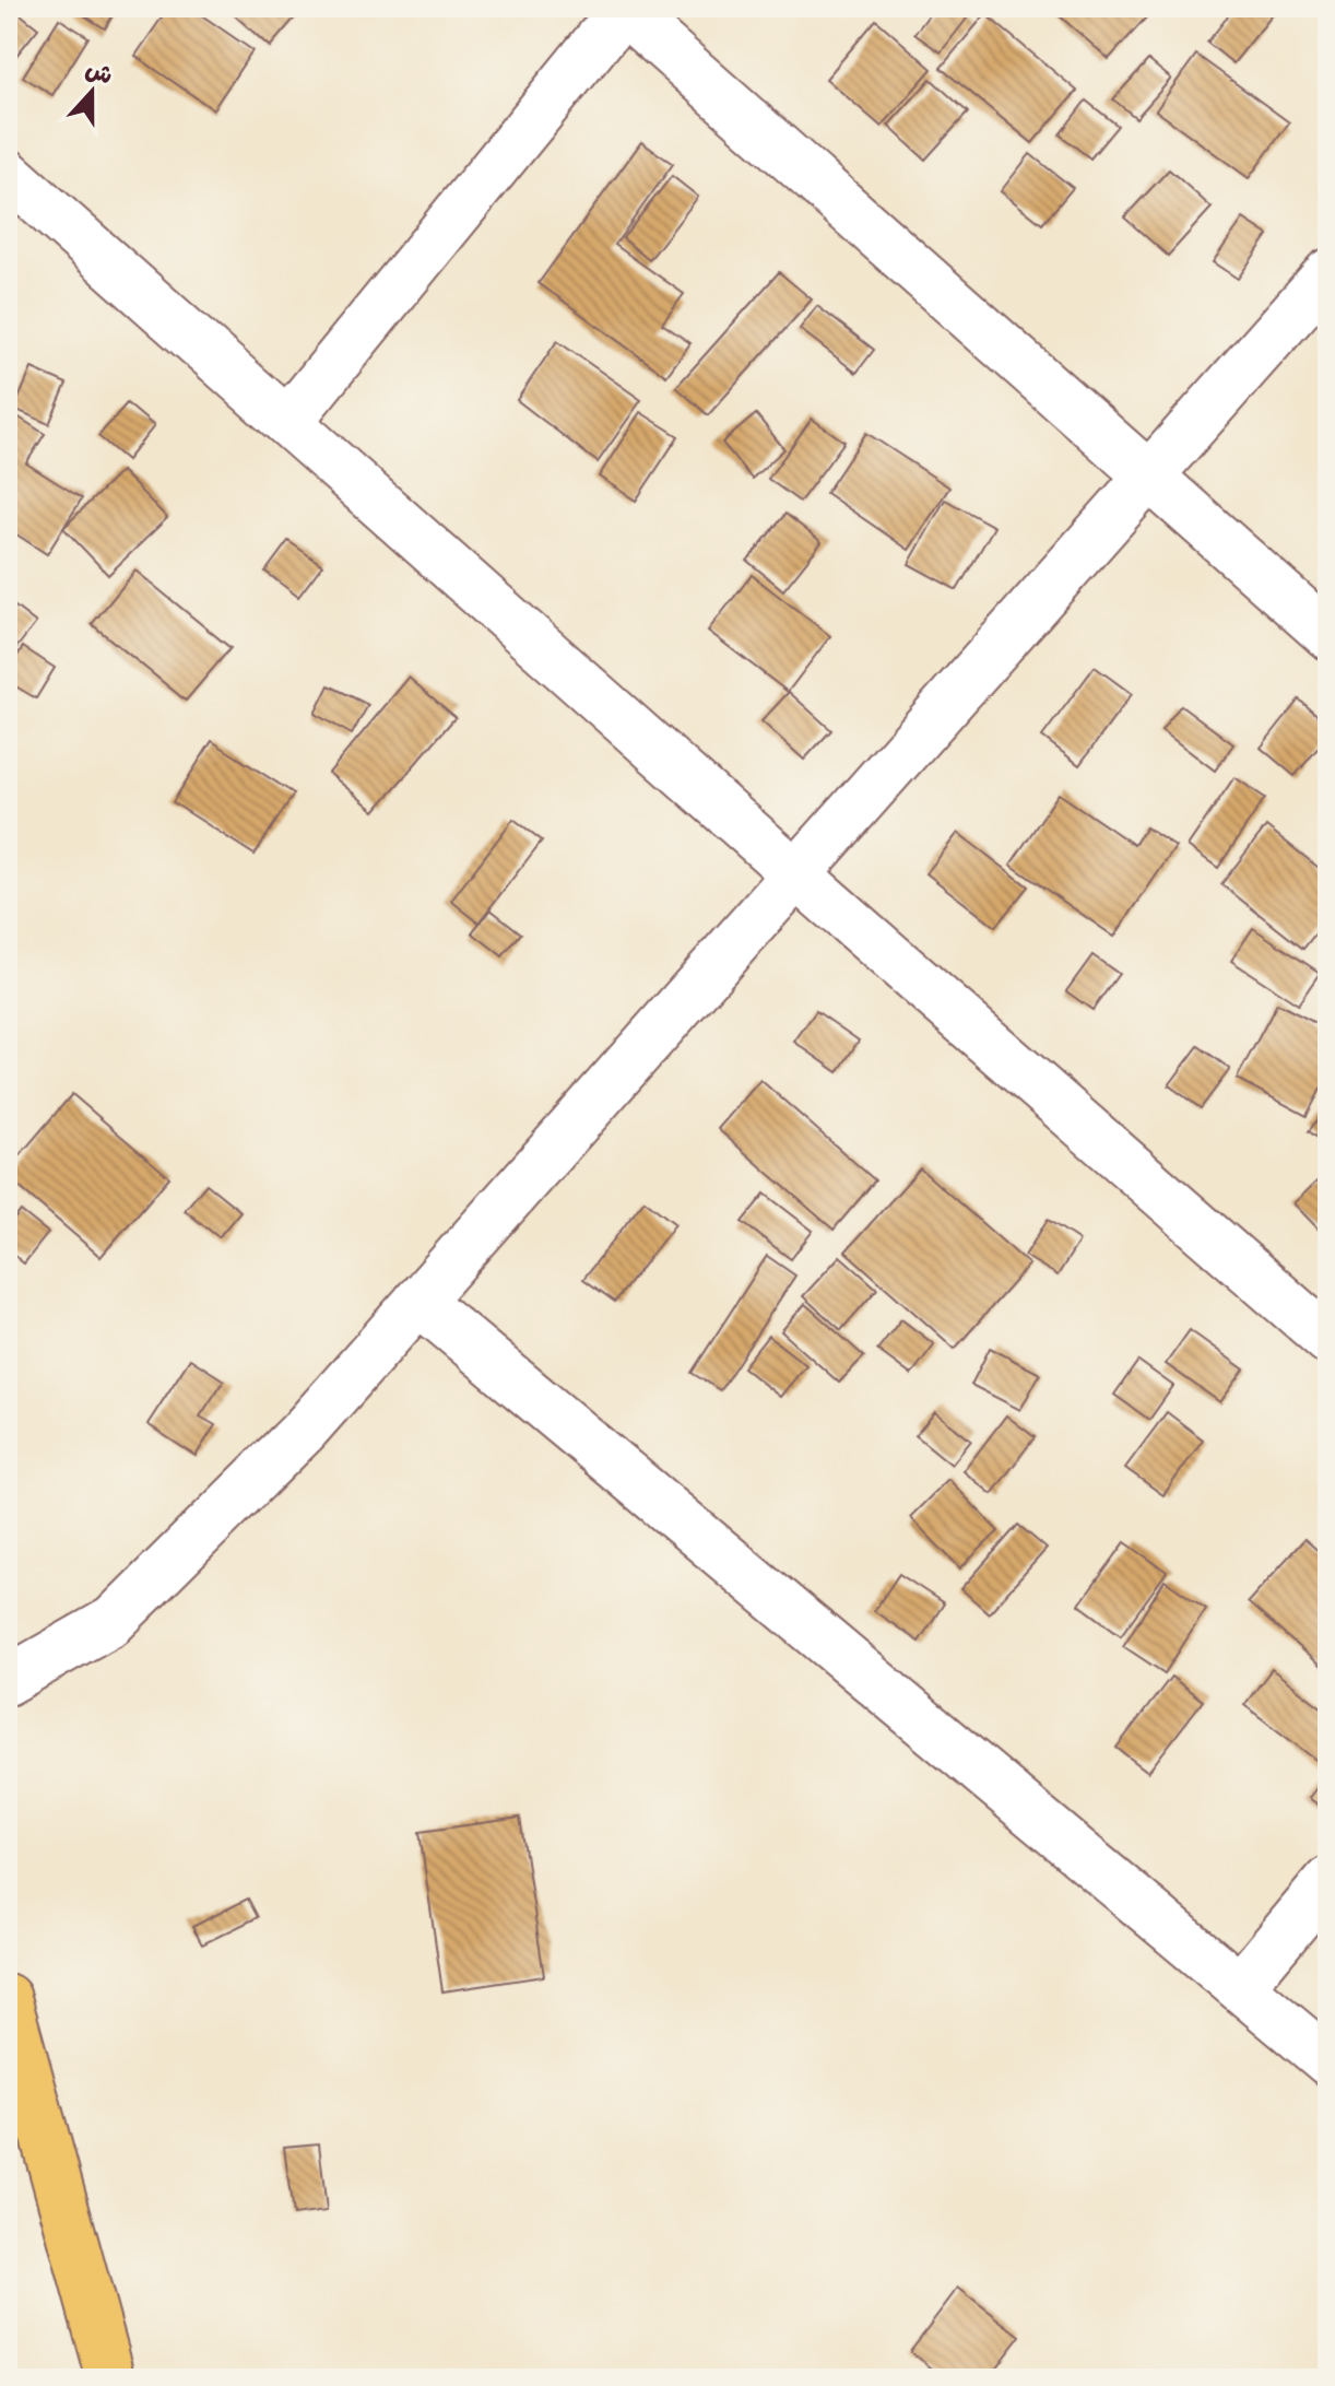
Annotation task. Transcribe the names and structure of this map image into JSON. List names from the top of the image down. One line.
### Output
{"north":"top"}
